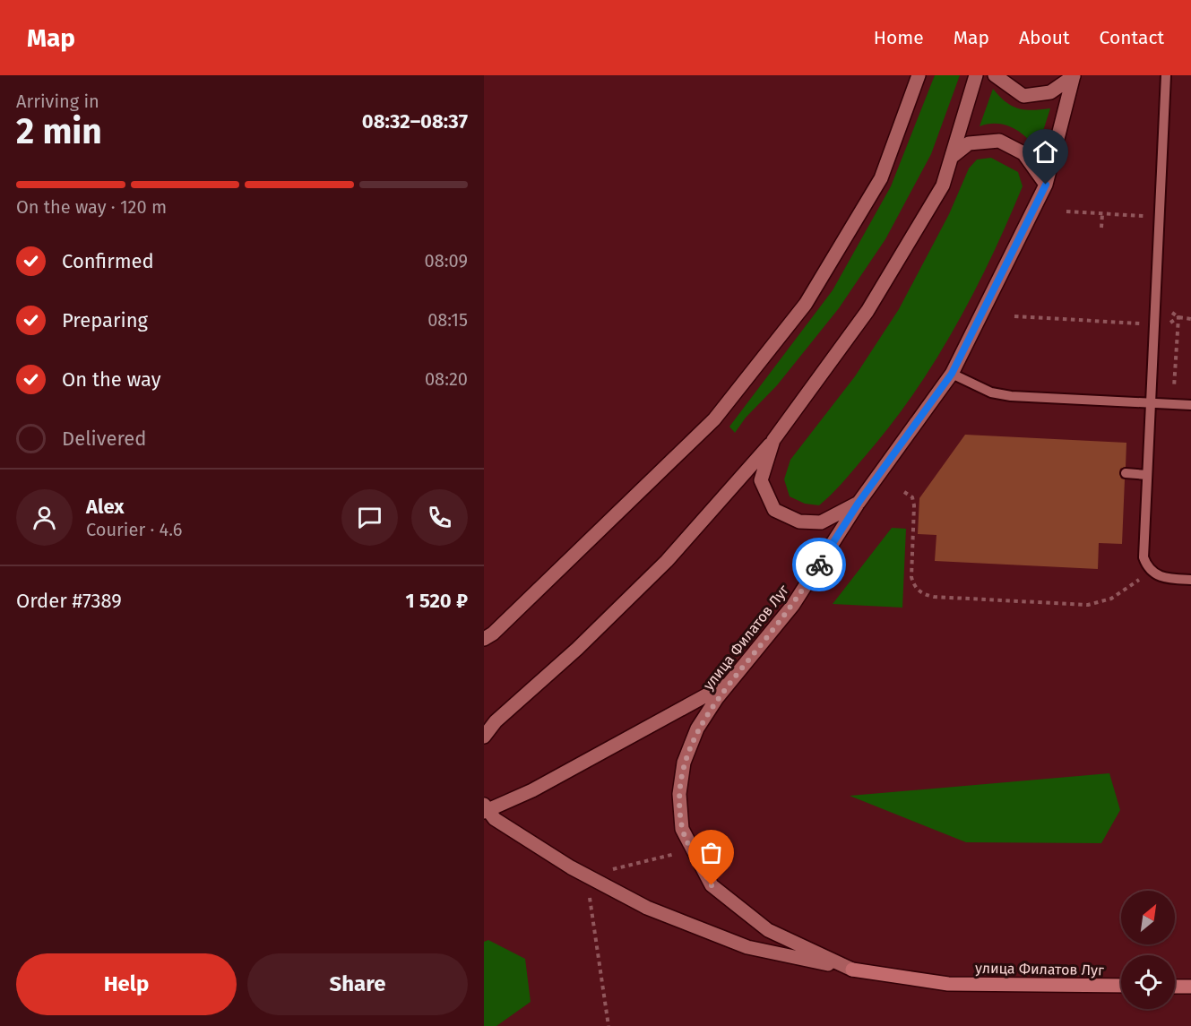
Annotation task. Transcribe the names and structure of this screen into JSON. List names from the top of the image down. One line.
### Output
{"streets":{"street":["улица Филатов Луг"]},"north":"top right","page":{"header":"Map","nav":["Home","Map","About","Contact"],"heading":["2 min","Arriving in","08:32–08:37"],"panel":["Alex","Courier · 4.6","Order #7389","1 520 ₽"],"bar":"On the way · 120 m","list":[["Confirmed","08:09"],["Preparing","08:15"],["On the way","08:20"],"Delivered"],"buttons":["Help","Share"]}}
